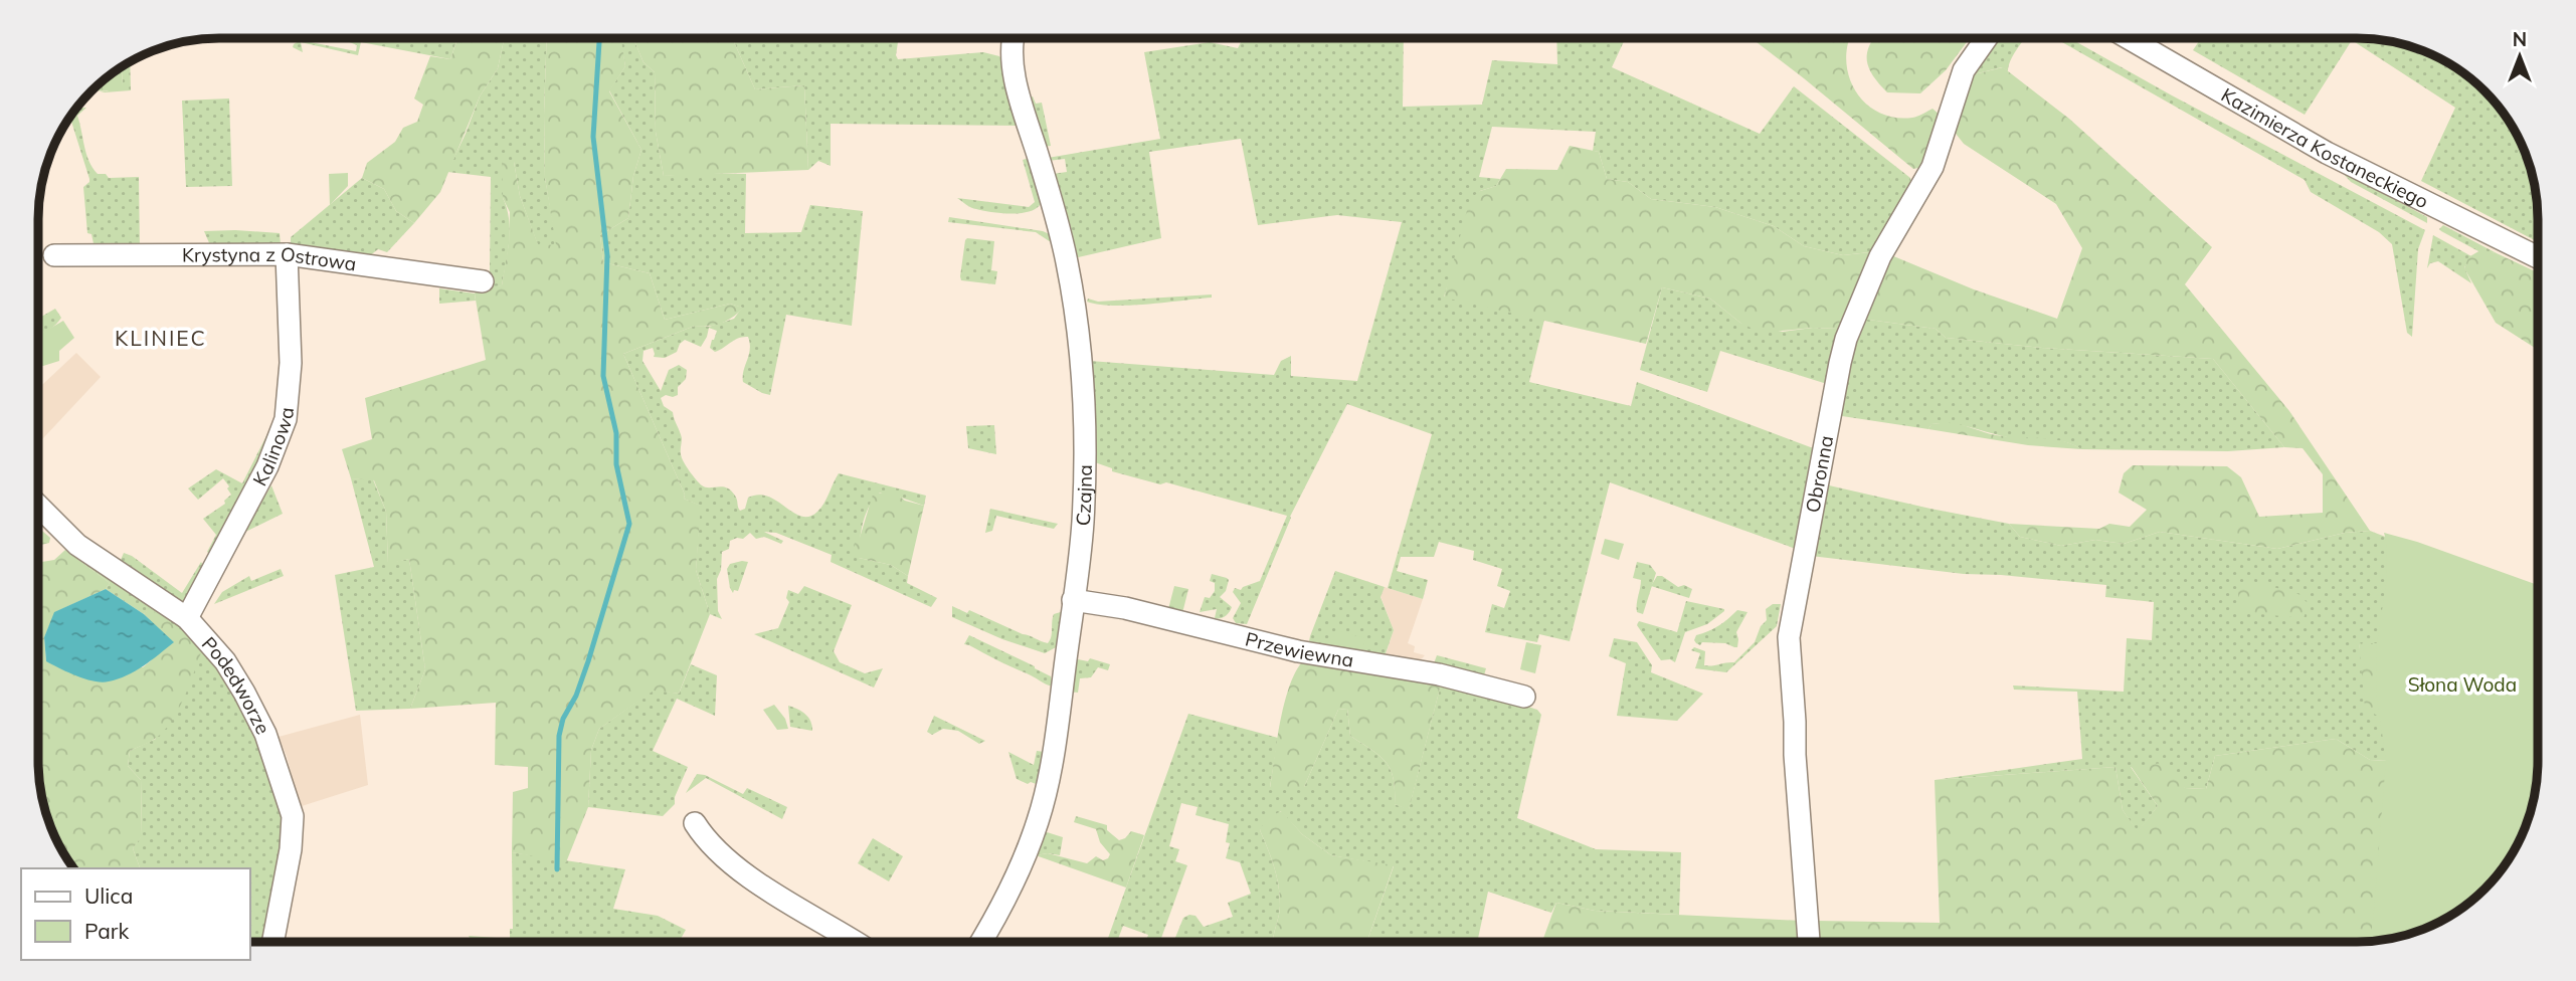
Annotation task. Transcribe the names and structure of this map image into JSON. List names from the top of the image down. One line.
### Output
{"streets":{"street":["Kazimierza Kostaneckiego","Krystyna z Ostrowa","Kalinowa","Obronna","Czajna","Przewiewna","Podedworze"]},"crossings":[["Krystyna z Ostrowa","Kalinowa"],["Kalinowa","Podedworze"],["Czajna","Przewiewna"]],"districts":["KLINIEC"],"parks":["Słona Woda"],"legend":["Ulica","Park"],"north":"top"}
